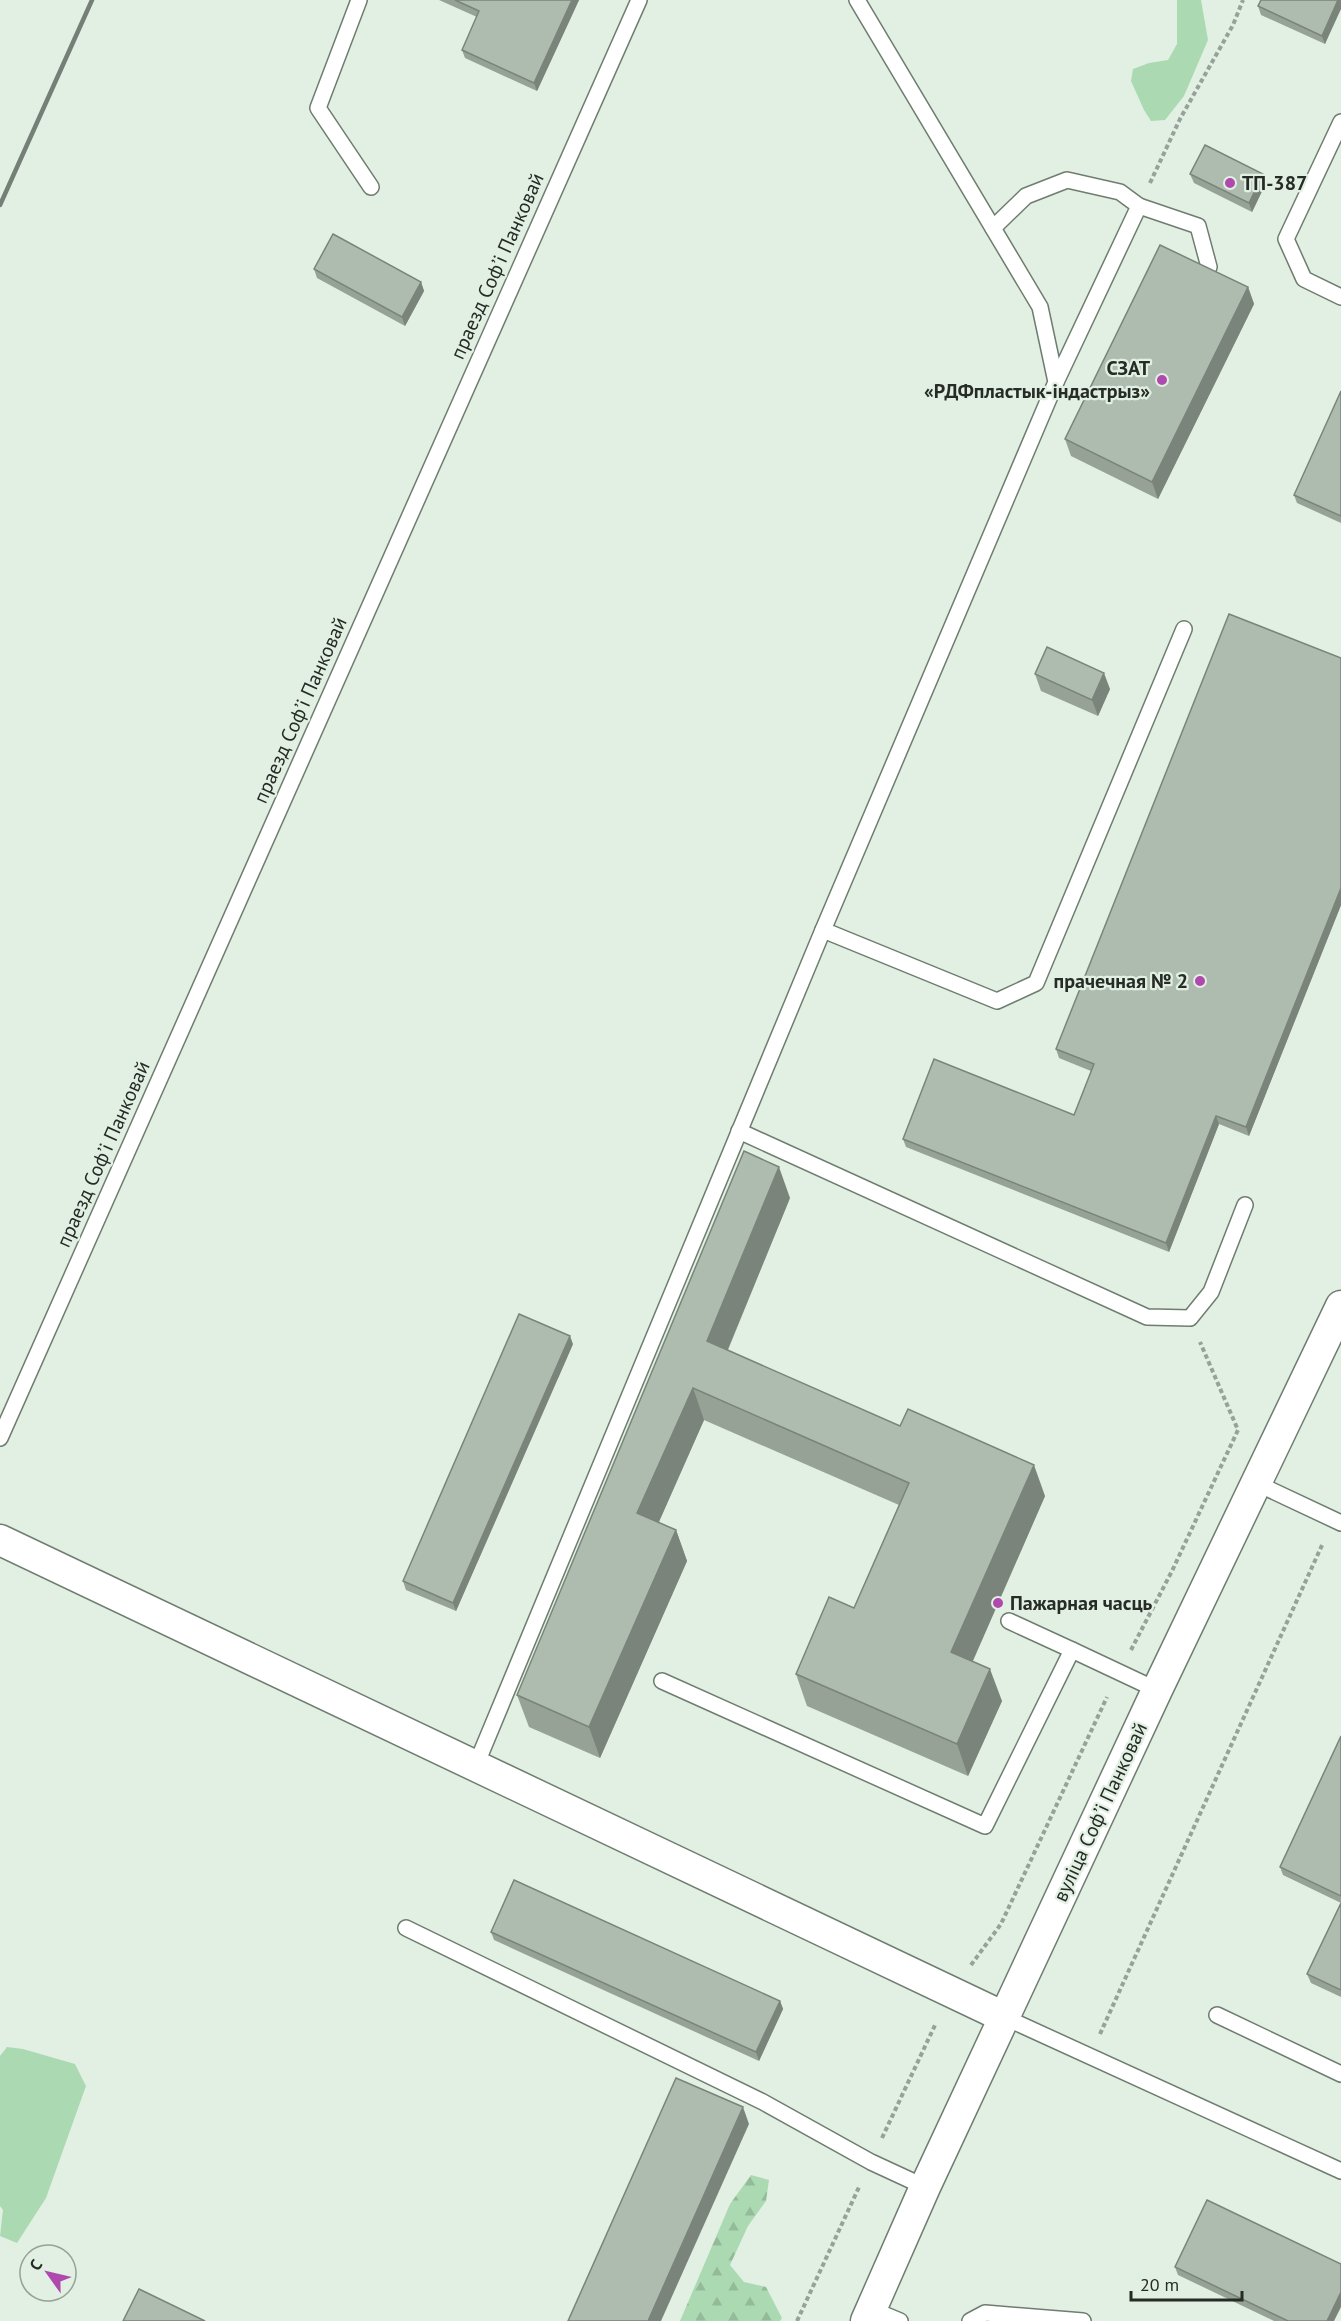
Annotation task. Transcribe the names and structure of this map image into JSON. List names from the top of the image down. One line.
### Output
{"streets":{"street":["вуліца Софʼі Панковай"],"lane":["праезд Софʼі Панковай"]},"places":["ТП-387","СЗАТ «РДФпластык-індастрыз»","прачечная № 2","Пажарная часць"],"scale_bar":"20 m","north":"top left"}
